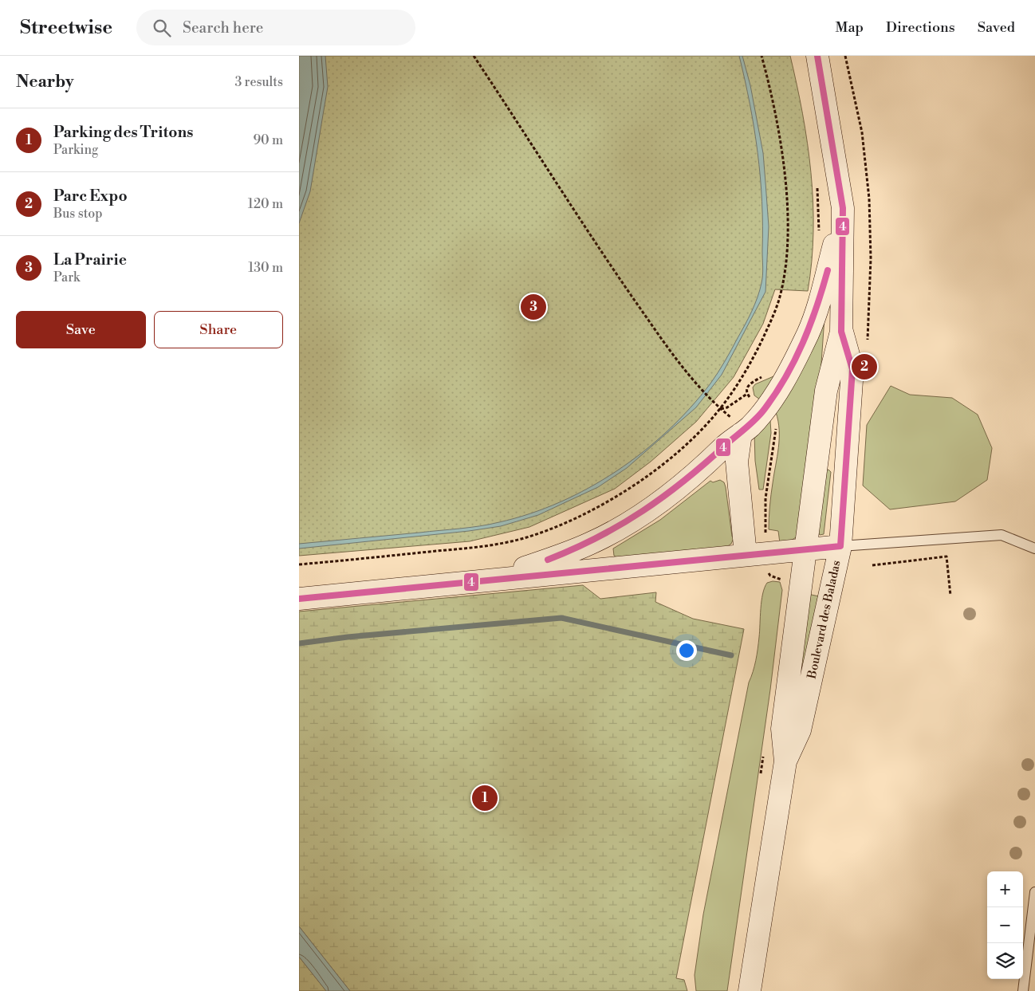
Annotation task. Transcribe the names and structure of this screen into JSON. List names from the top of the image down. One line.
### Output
{"streets":{"main road":["Boulevard des Baladas"]},"lines":["transit line 4"],"page":{"header":"Streetwise","search":"Search here","nav":["Map","Directions","Saved"],"heading":["Nearby","3 results"],"list":[{"mark":"1","name":"Parking des Tritons","note":"Parking","value":"90 m"},{"mark":"2","name":"Parc Expo","note":"Bus stop","value":"120 m"},{"mark":"3","name":"La Prairie","note":"Park","value":"130 m"}],"pins":["3","2","1"],"buttons":["Save","Share"],"map_buttons":["+","−"]}}
